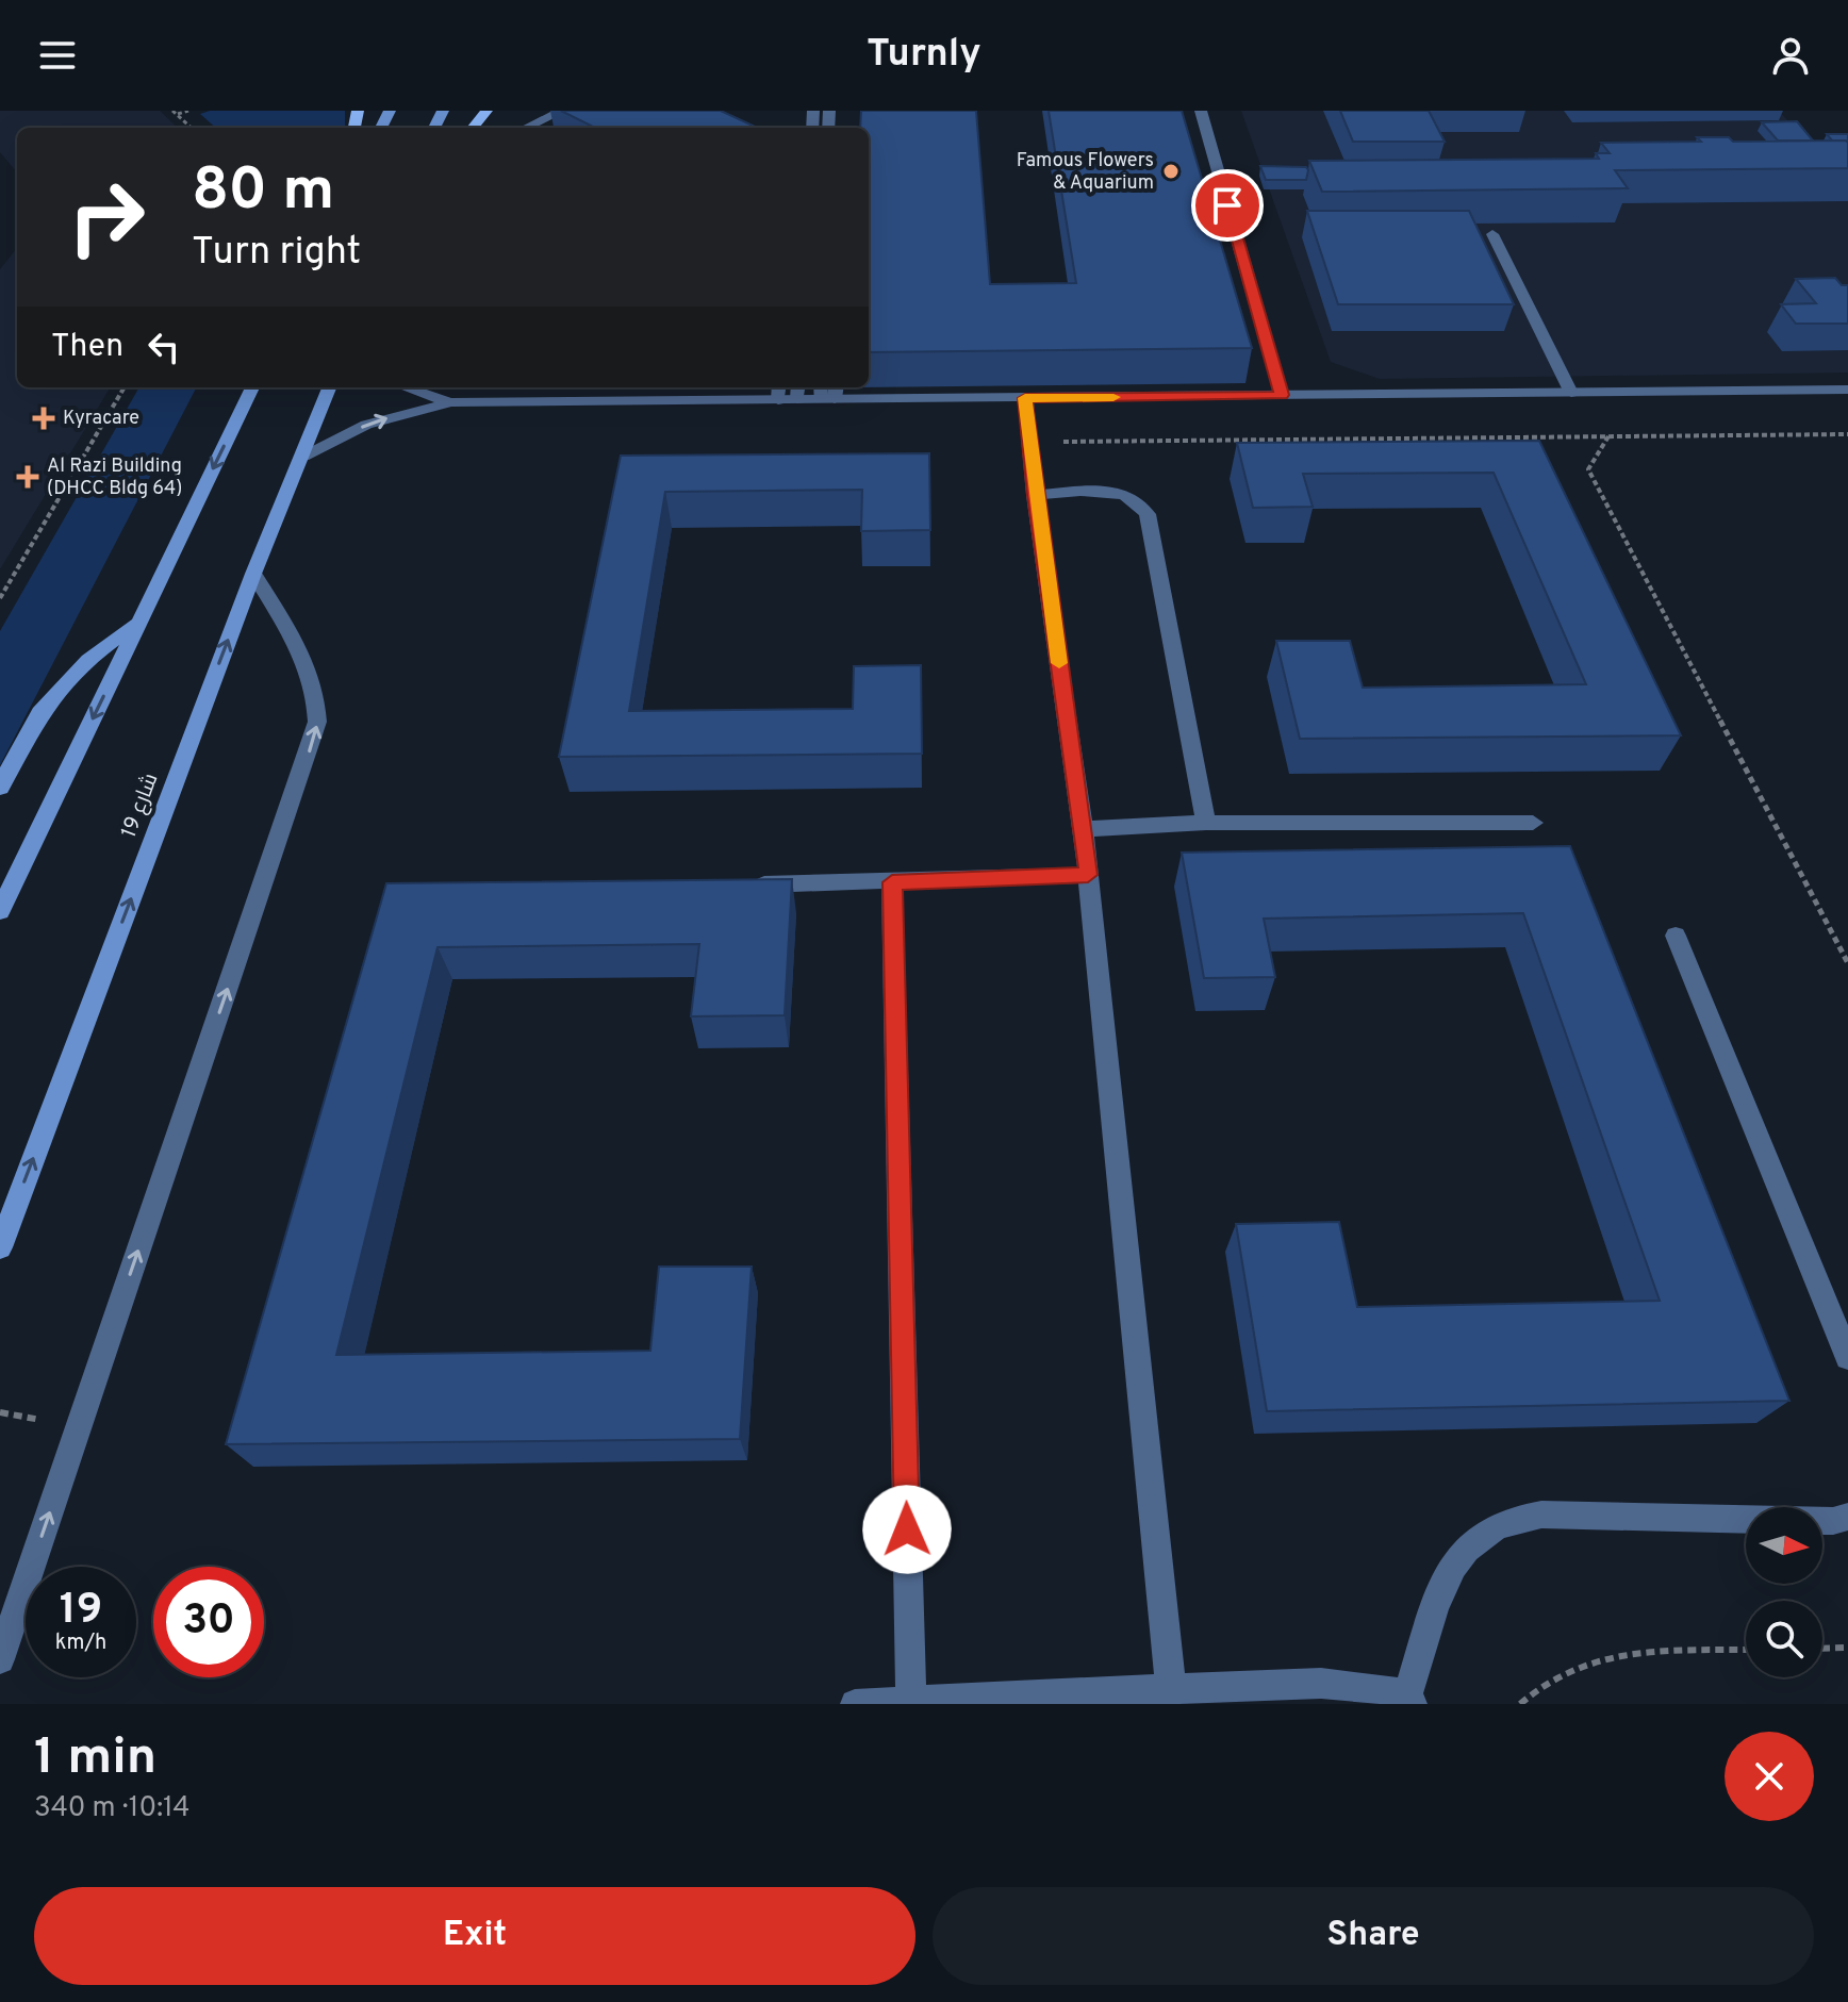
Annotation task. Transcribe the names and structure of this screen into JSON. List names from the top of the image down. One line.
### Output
{"streets":{"main road":["شارع 19"]},"places":{"other":["Famous Flowers & Aquarium"],"health":["Kyracare","Al Razi Building (DHCC Bldg 64)"]},"north":"right","page":{"header":"Turnly","turn":["80 m","Turn right"],"then":"Then","speed":"19 km/h","limit":"30","heading":["1 min","340 m · 10:14"],"buttons":["Exit","Share"]}}
